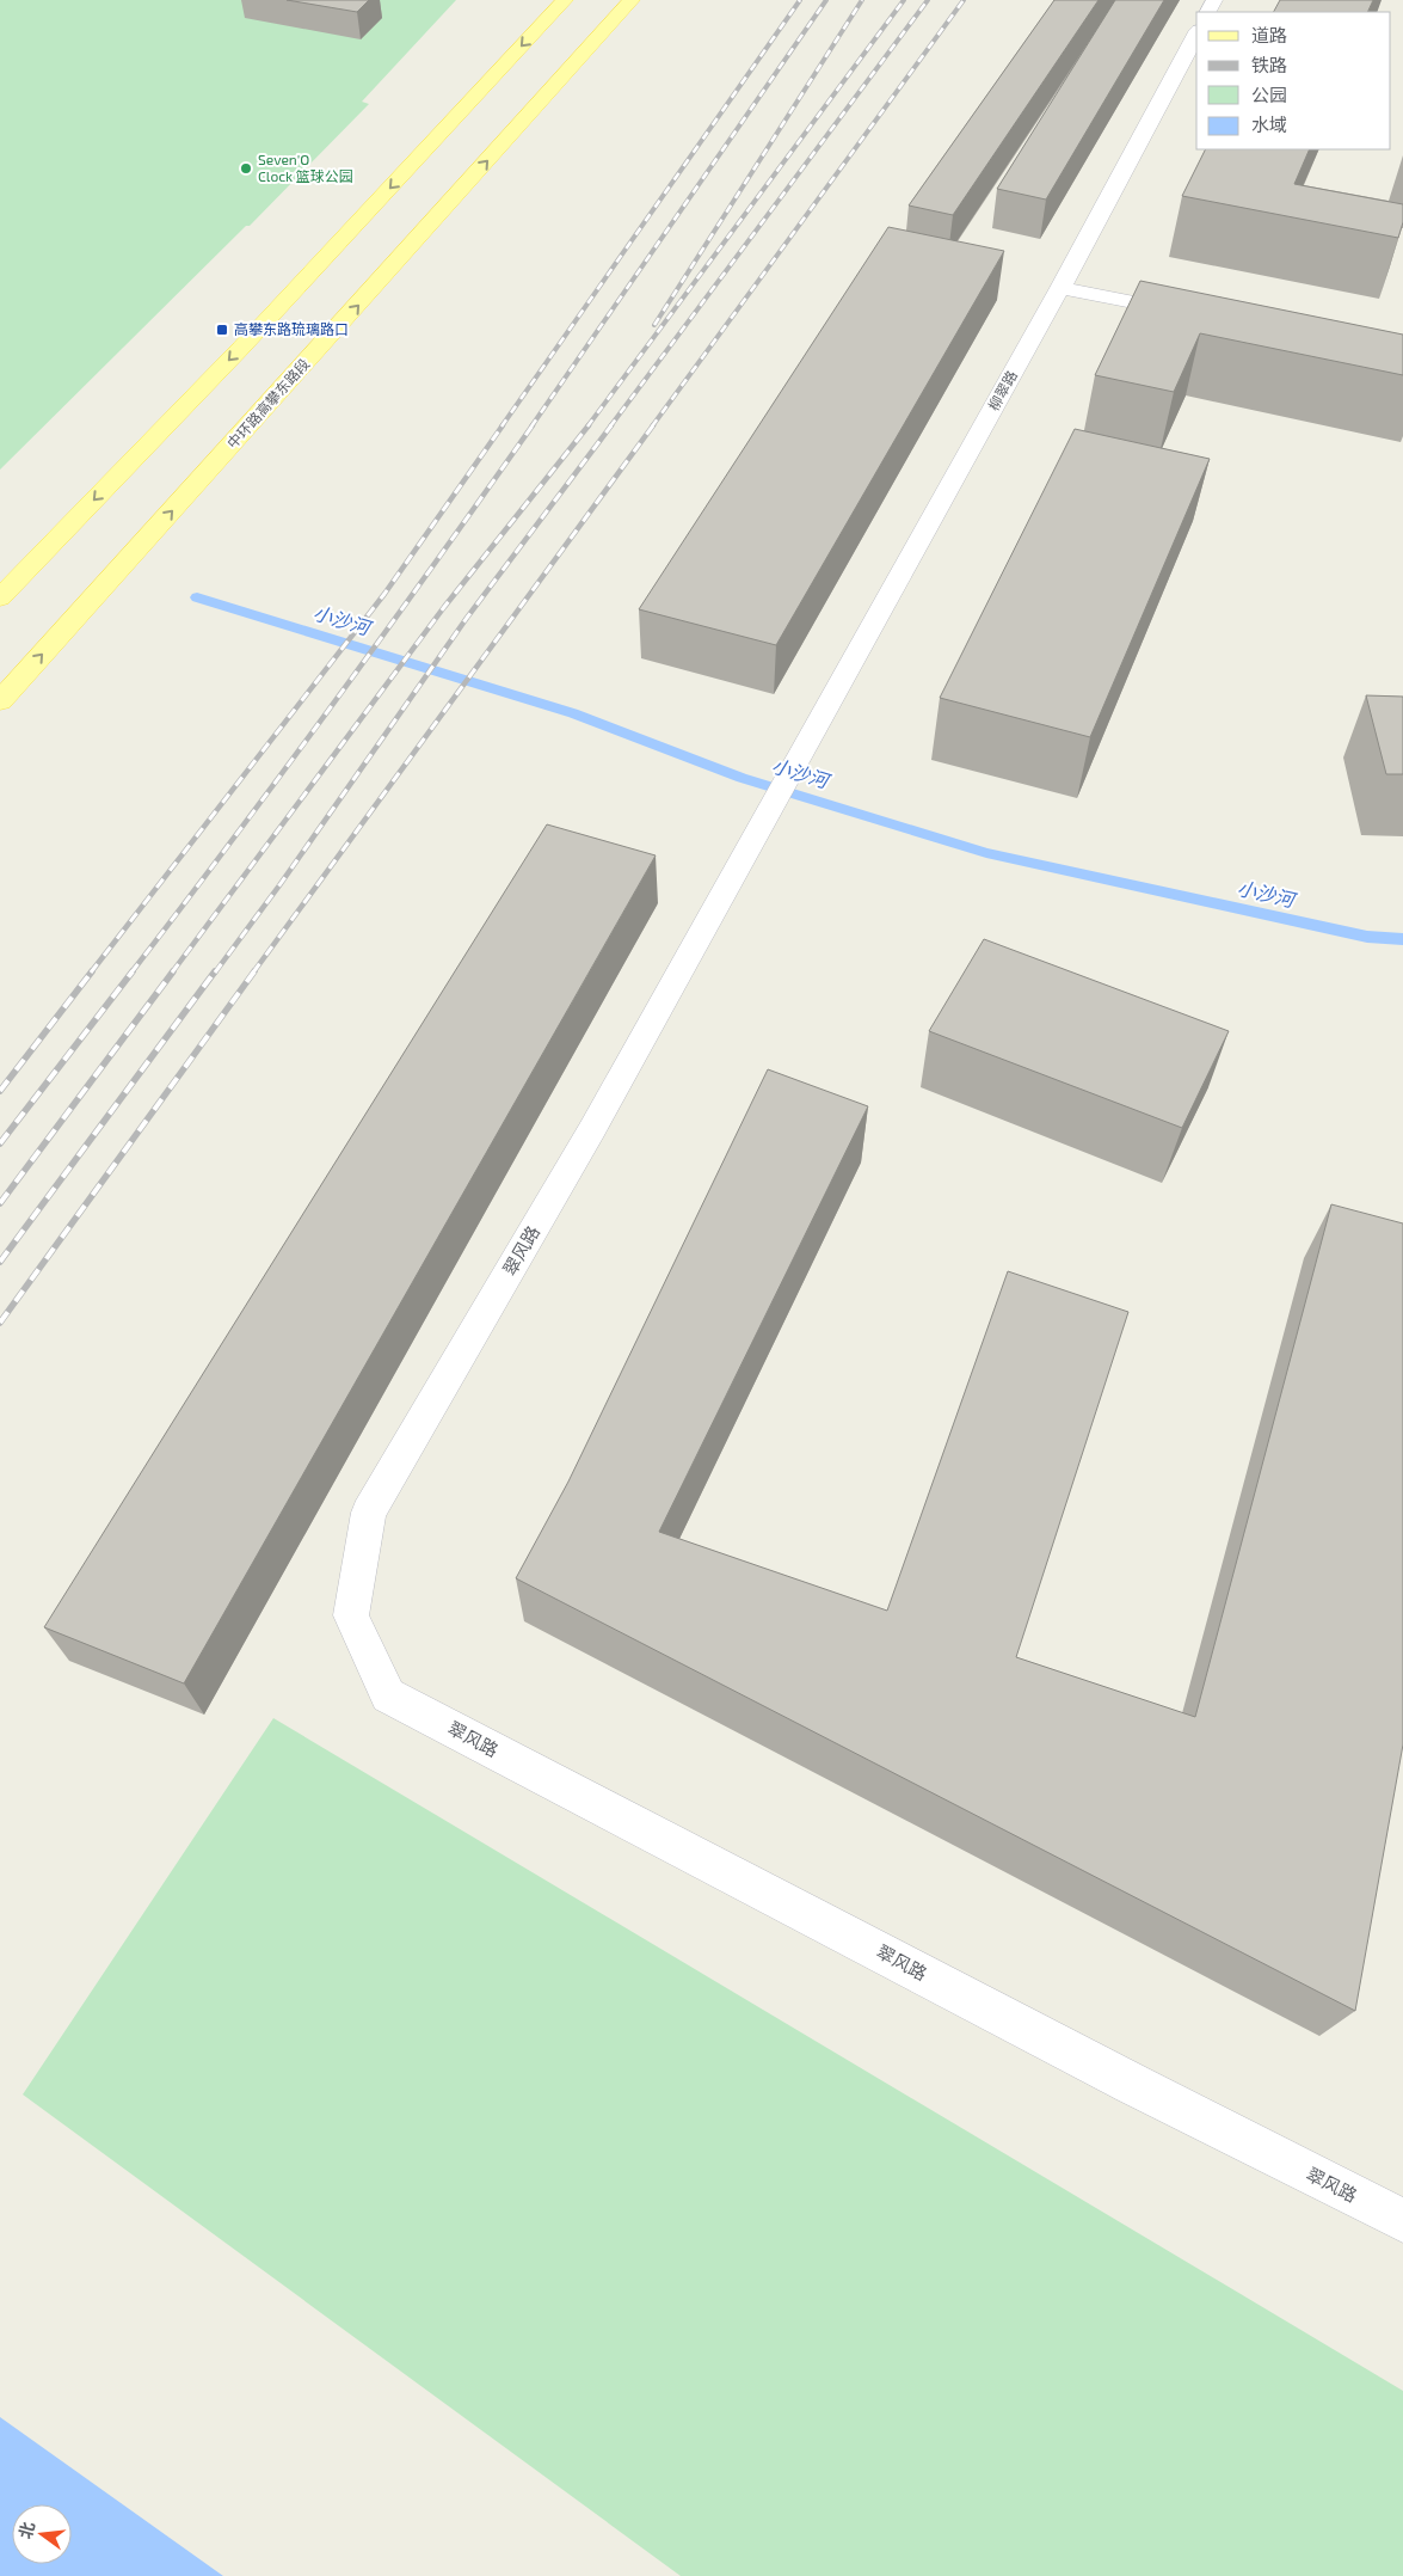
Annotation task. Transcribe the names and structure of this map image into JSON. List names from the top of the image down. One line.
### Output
{"streets":{"main road":["中环路高攀东路段"],"street":["柳翠路","翠风路"]},"crossings":[["柳翠路","翠风路"]],"water":["小沙河"],"places":{"other":["Seven'O Clock 篮球公园"],"transit":["高攀东路琉璃路口"]},"legend":["道路","铁路","公园","水域"],"north":"left"}
